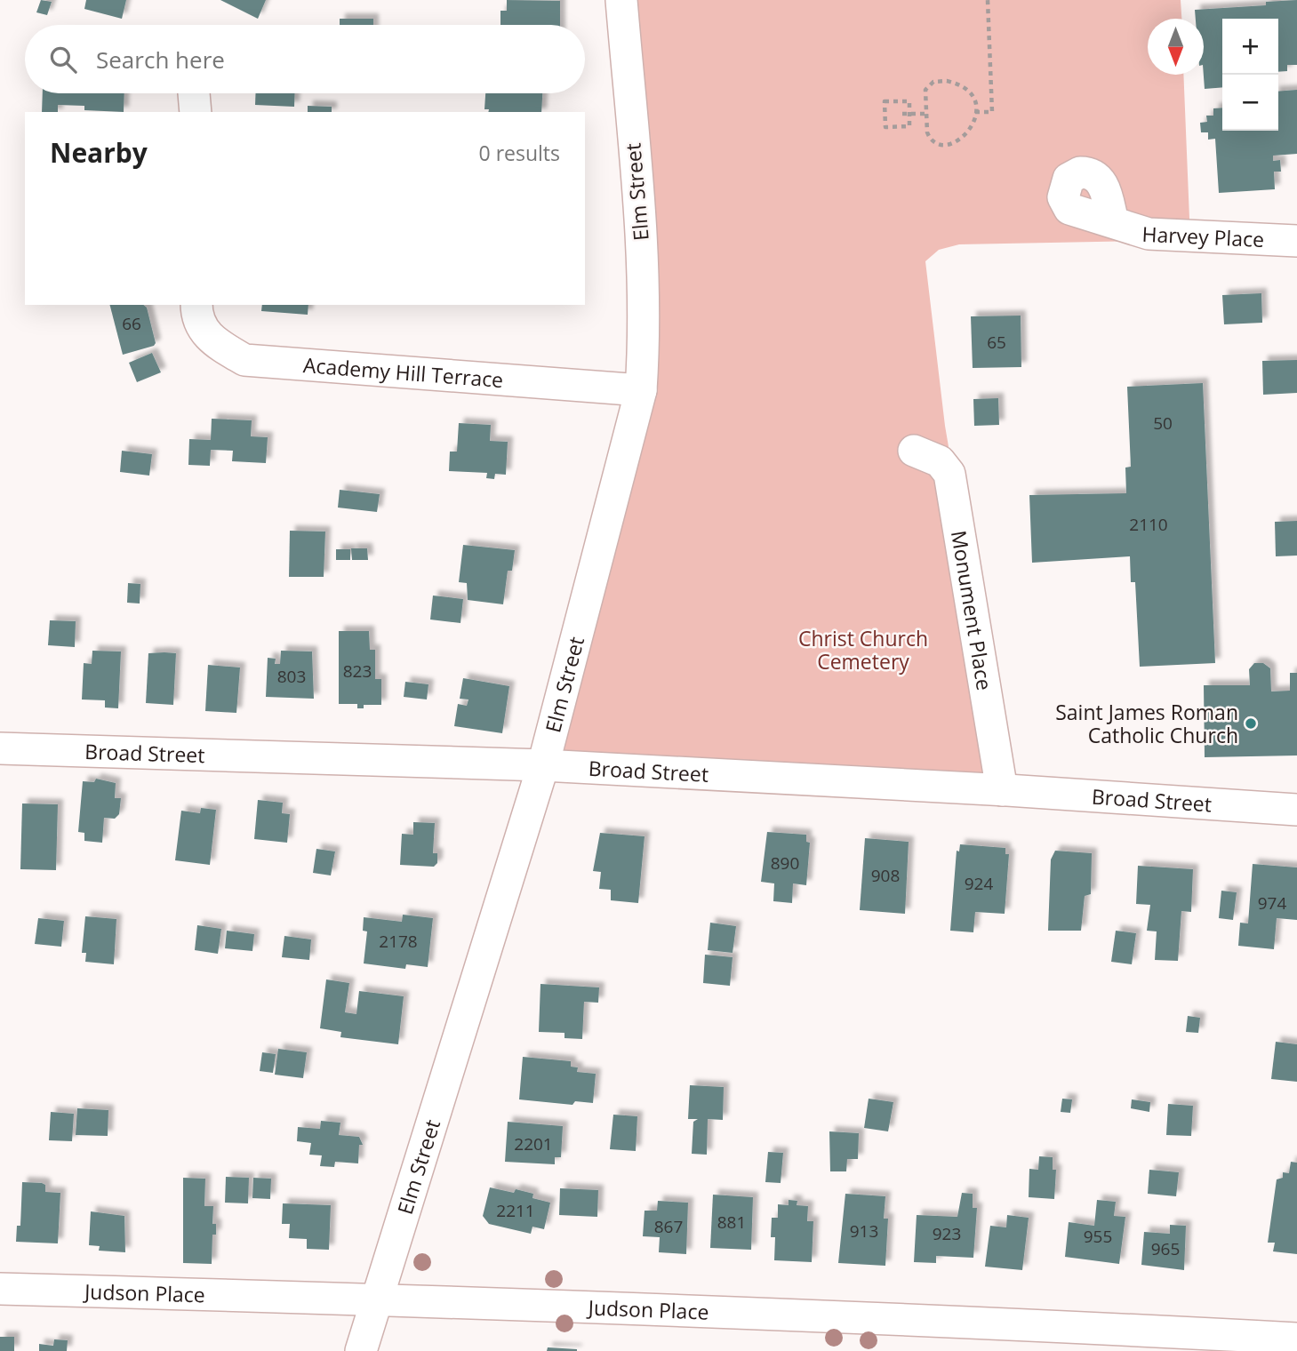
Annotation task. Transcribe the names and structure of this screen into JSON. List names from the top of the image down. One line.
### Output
{"streets":{"street":["Elm Street","Harvey Place","Academy Hill Terrace","Monument Place","Broad Street","Judson Place"]},"crossings":[["Elm Street","Academy Hill Terrace"],["Elm Street","Broad Street"],["Elm Street","Judson Place"],["Monument Place","Broad Street"]],"parks":["Christ Church Cemetery"],"places":["Saint James Roman Catholic Church"],"house_numbers":["66","65","50","2110","823","803","890","908","924","974","2178","2201","2211","881","867","913","923","955","965"],"north":"bottom","page":{"map_buttons":["+","−"],"search":"Search here","heading":["Nearby","0 results"]}}
